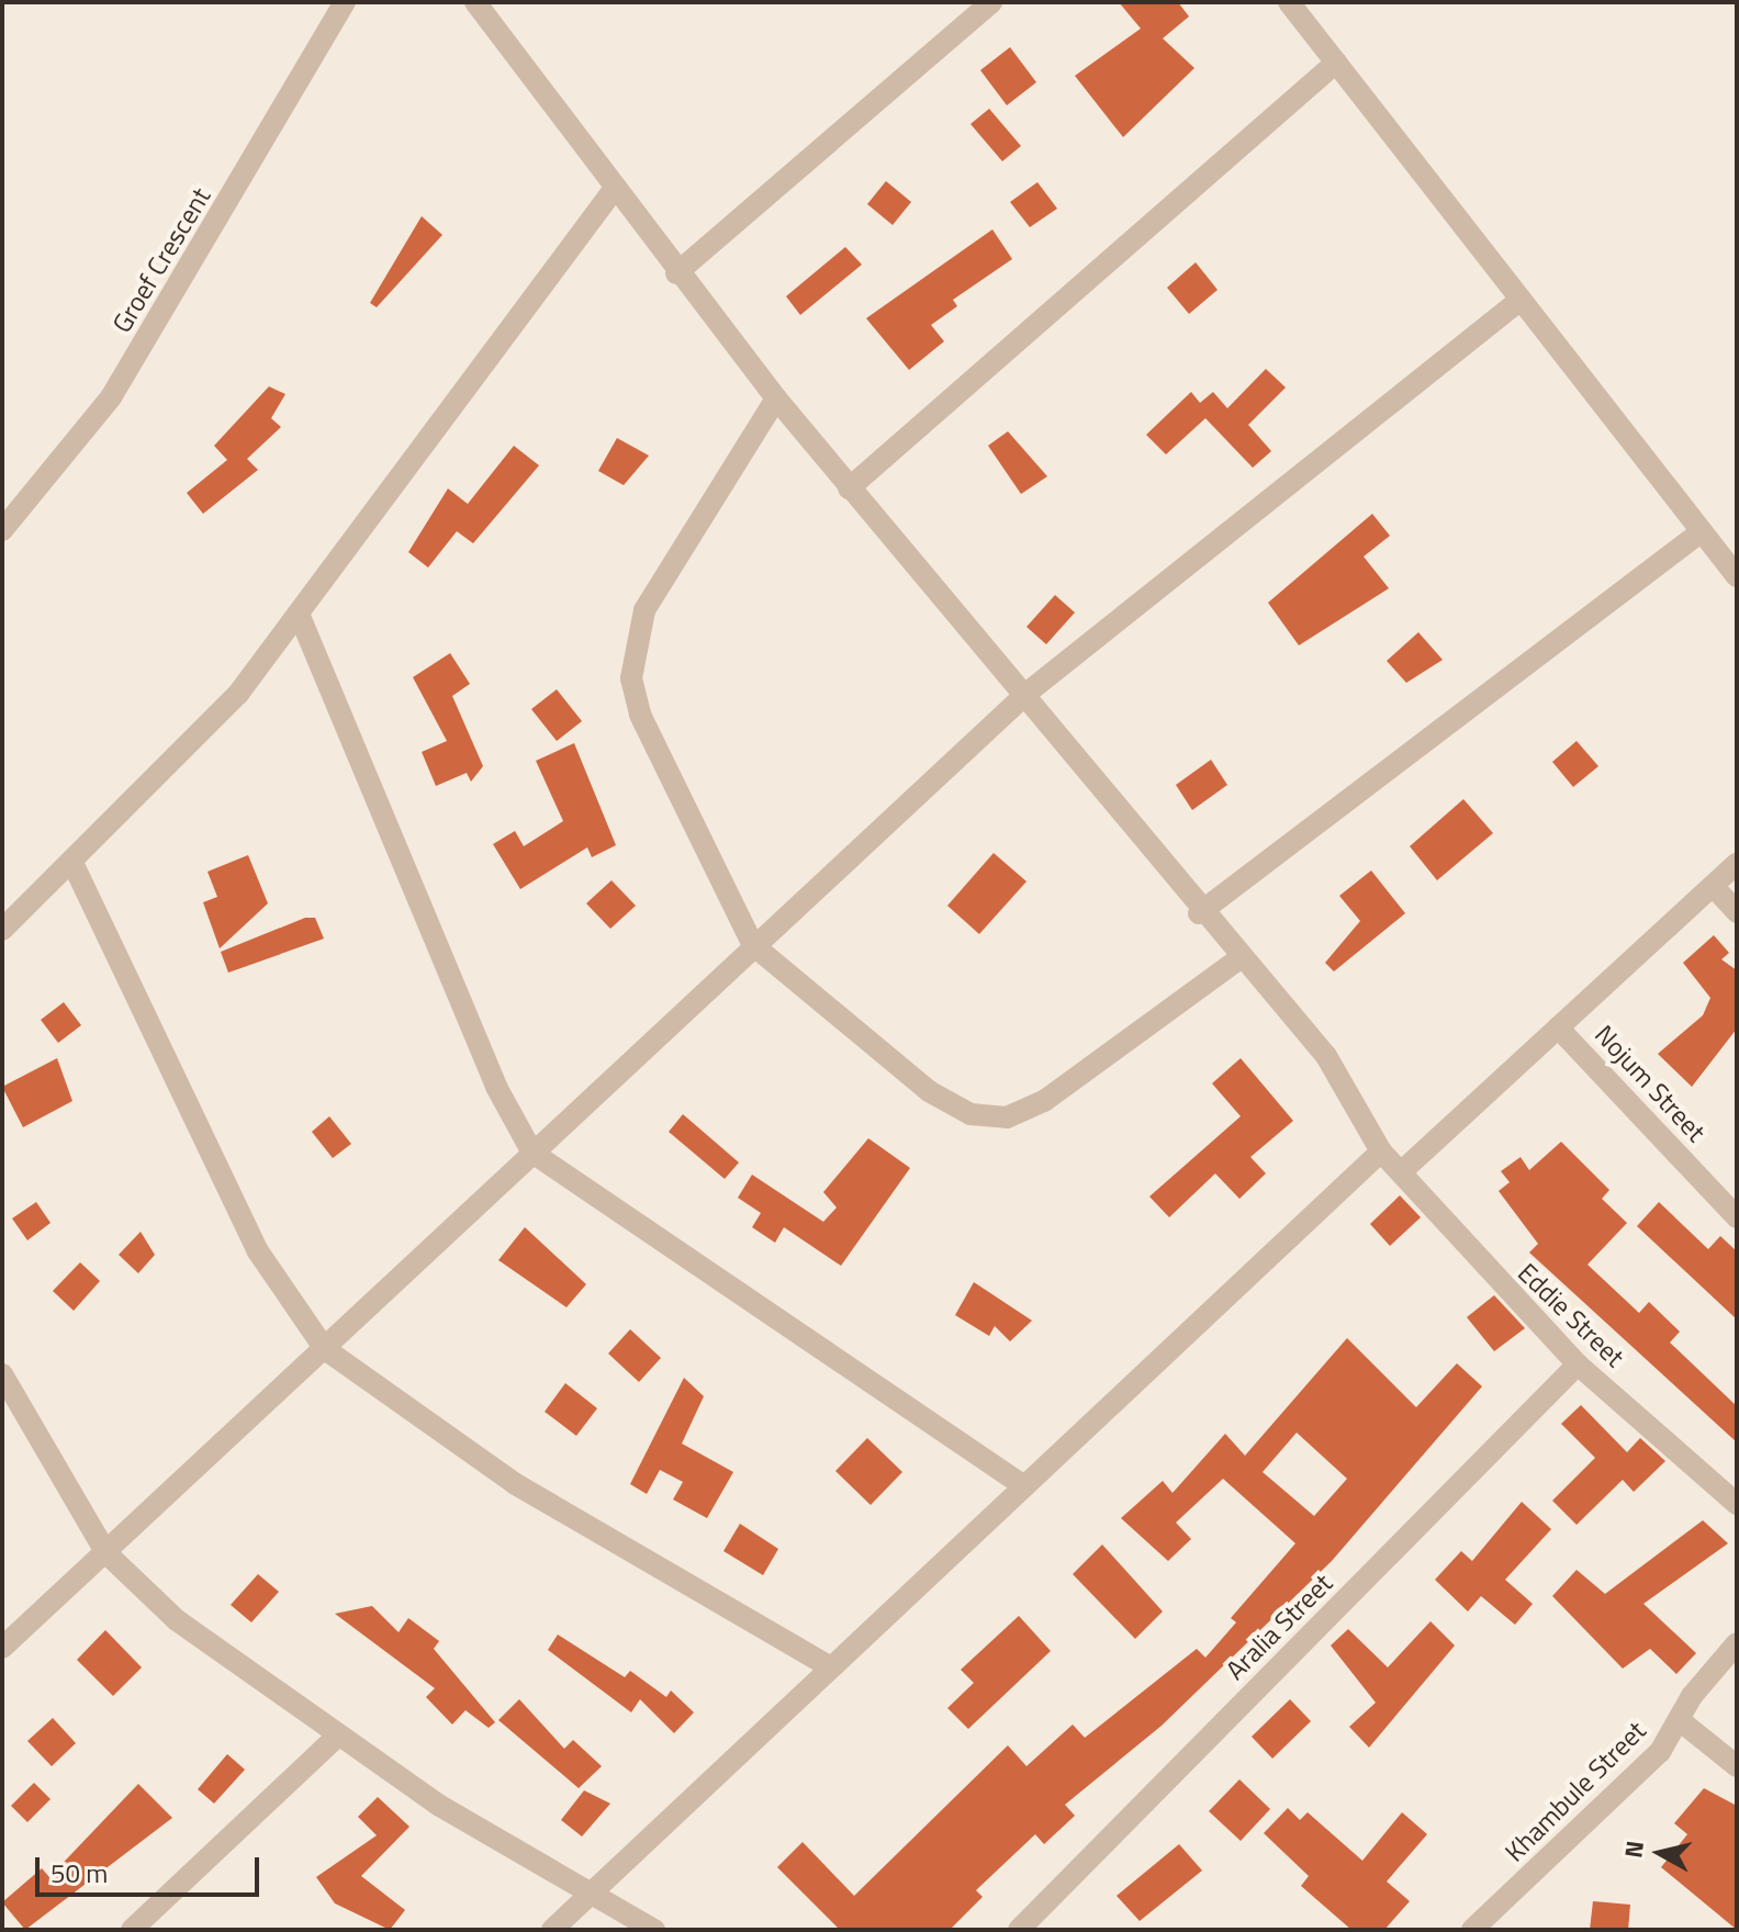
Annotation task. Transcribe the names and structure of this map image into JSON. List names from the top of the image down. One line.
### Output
{"streets":{"street":["Groef Crescent","Nojum Street","Eddie Street","Aralia Street","Khambule Street"]},"crossings":[["Eddie Street","Aralia Street"]],"scale_bar":"50 m","north":"left"}
